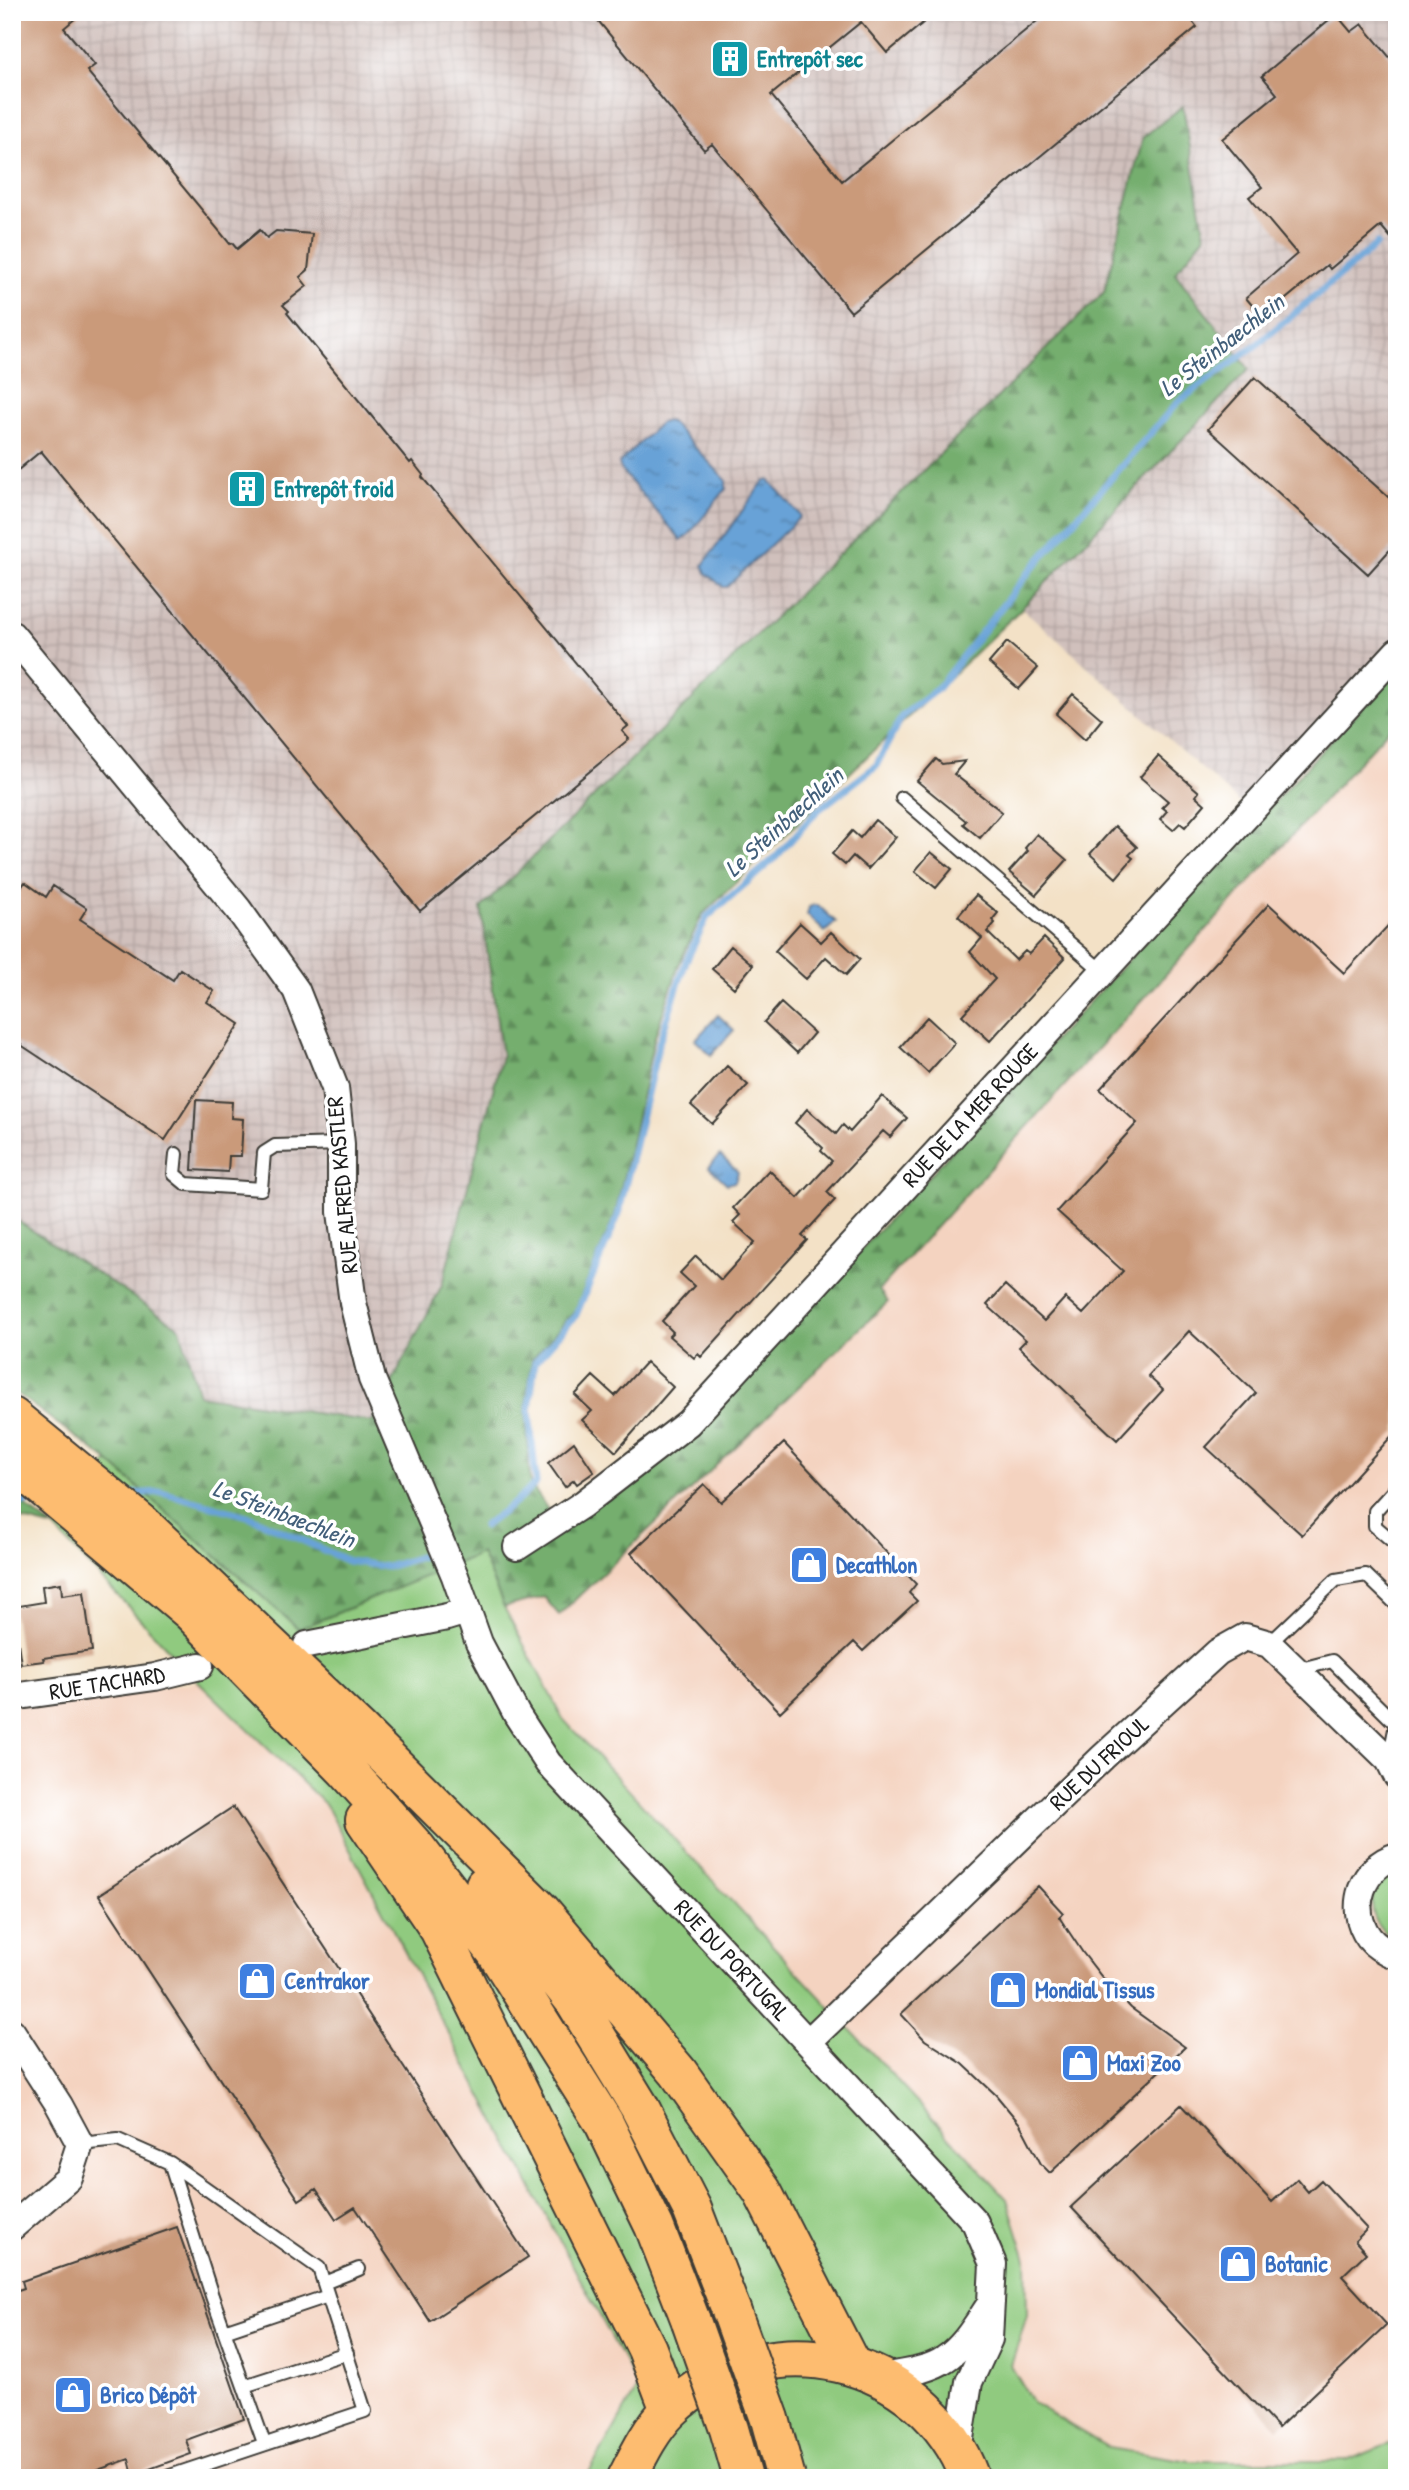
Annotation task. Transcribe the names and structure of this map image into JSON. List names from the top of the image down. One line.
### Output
{"streets":{"street":["RUE DE LA MER ROUGE","RUE ALFRED KASTLER","RUE TACHARD","RUE DU FRIOUL","RUE DU PORTUGAL"]},"crossings":[["RUE ALFRED KASTLER","RUE DU PORTUGAL"],["RUE DU FRIOUL","RUE DU PORTUGAL"]],"water":["Le Steinbaechlein"],"places":{"building":["Entrepôt sec","Entrepôt froid"],"shop":["Decathlon","Centrakor","Mondial Tissus","Maxi Zoo","Botanic","Brico Dépôt"]}}
